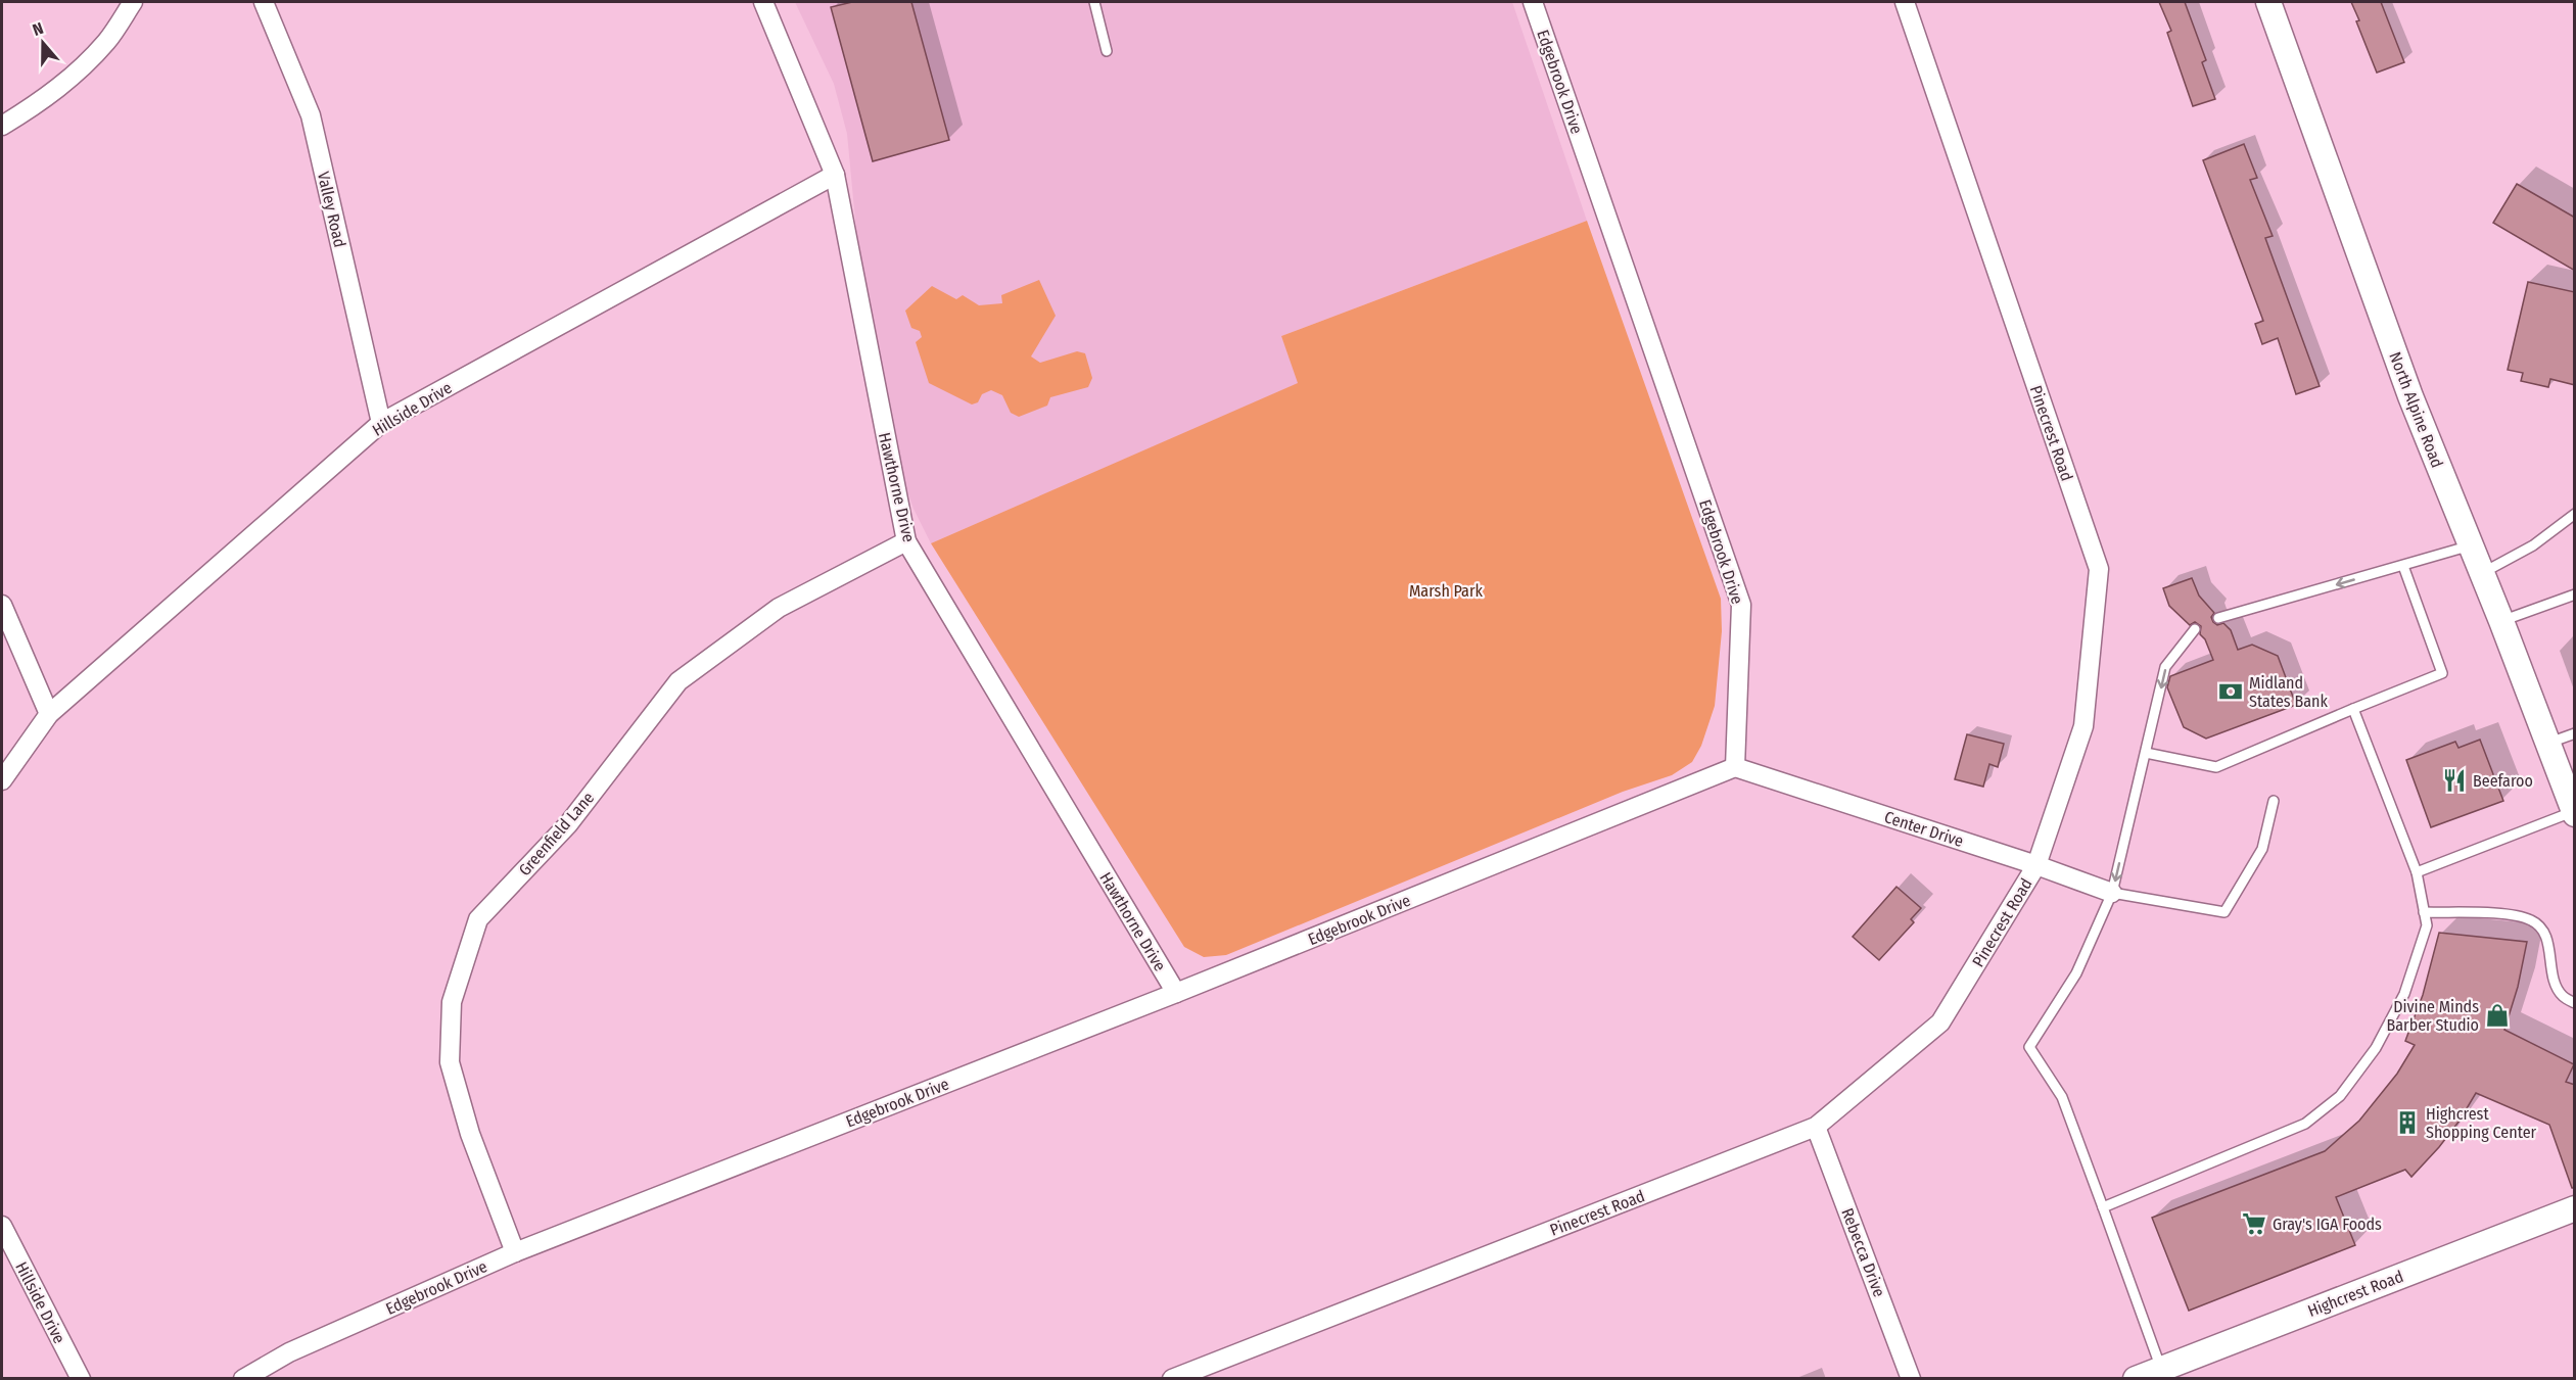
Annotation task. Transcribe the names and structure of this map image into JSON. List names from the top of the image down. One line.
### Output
{"streets":{"main road":["North Alpine Road","Highcrest Road"],"street":["Edgebrook Drive","Valley Road","Hillside Drive","Pinecrest Road","Hawthorne Drive","Center Drive","Greenfield Lane","Rebecca Drive"]},"crossings":[["Edgebrook Drive","Hawthorne Drive"],["Edgebrook Drive","Center Drive"],["Edgebrook Drive","Greenfield Lane"],["Valley Road","Hillside Drive"],["Hillside Drive","Hawthorne Drive"],["Pinecrest Road","Center Drive"],["Pinecrest Road","Rebecca Drive"],["Hawthorne Drive","Greenfield Lane"]],"parks":["Marsh Park"],"places":{"bank":["Midland States Bank"],"restaurant":["Beefaroo"],"shop":["Divine Minds Barber Studio"],"building":["Highcrest Shopping Center"],"supermarket":["Gray's IGA Foods"]},"north":"top"}
